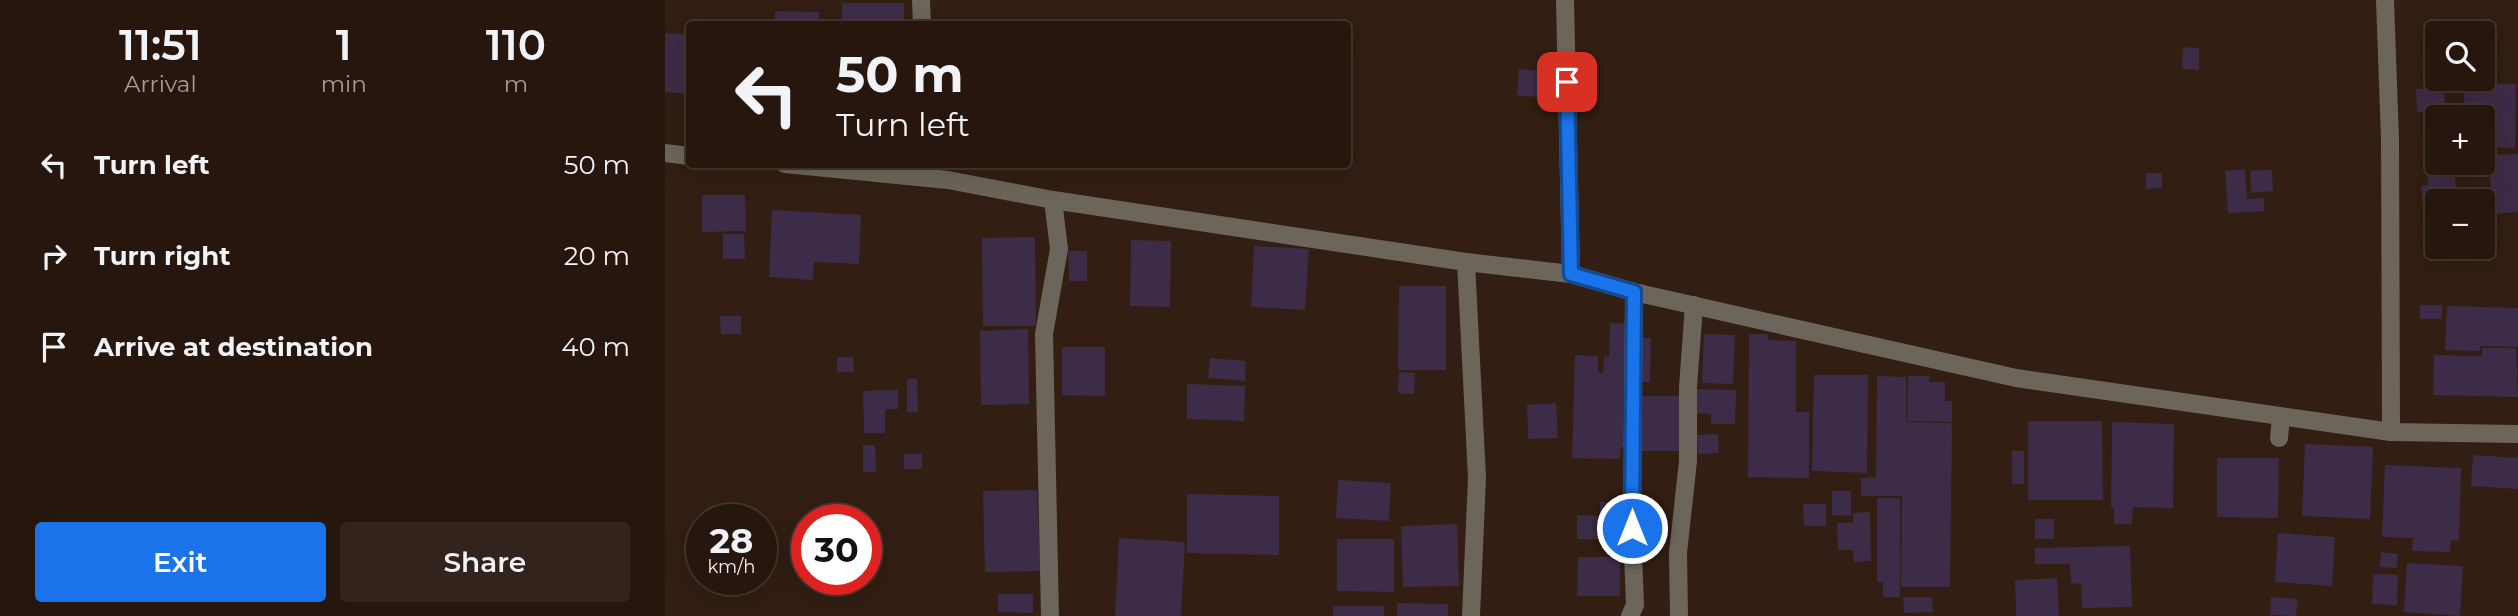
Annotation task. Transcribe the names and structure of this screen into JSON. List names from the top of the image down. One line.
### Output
{"page":{"eta":["11:51","Arrival","1","min","110","m"],"map_buttons":["+","−"],"turn":["50 m","Turn left"],"list":[{"name":"Turn left","value":"50 m"},{"name":"Turn right","value":"20 m"},{"name":"Arrive at destination","value":"40 m"}],"speed":"28 km/h","limit":"30","buttons":["Exit","Share"]}}
